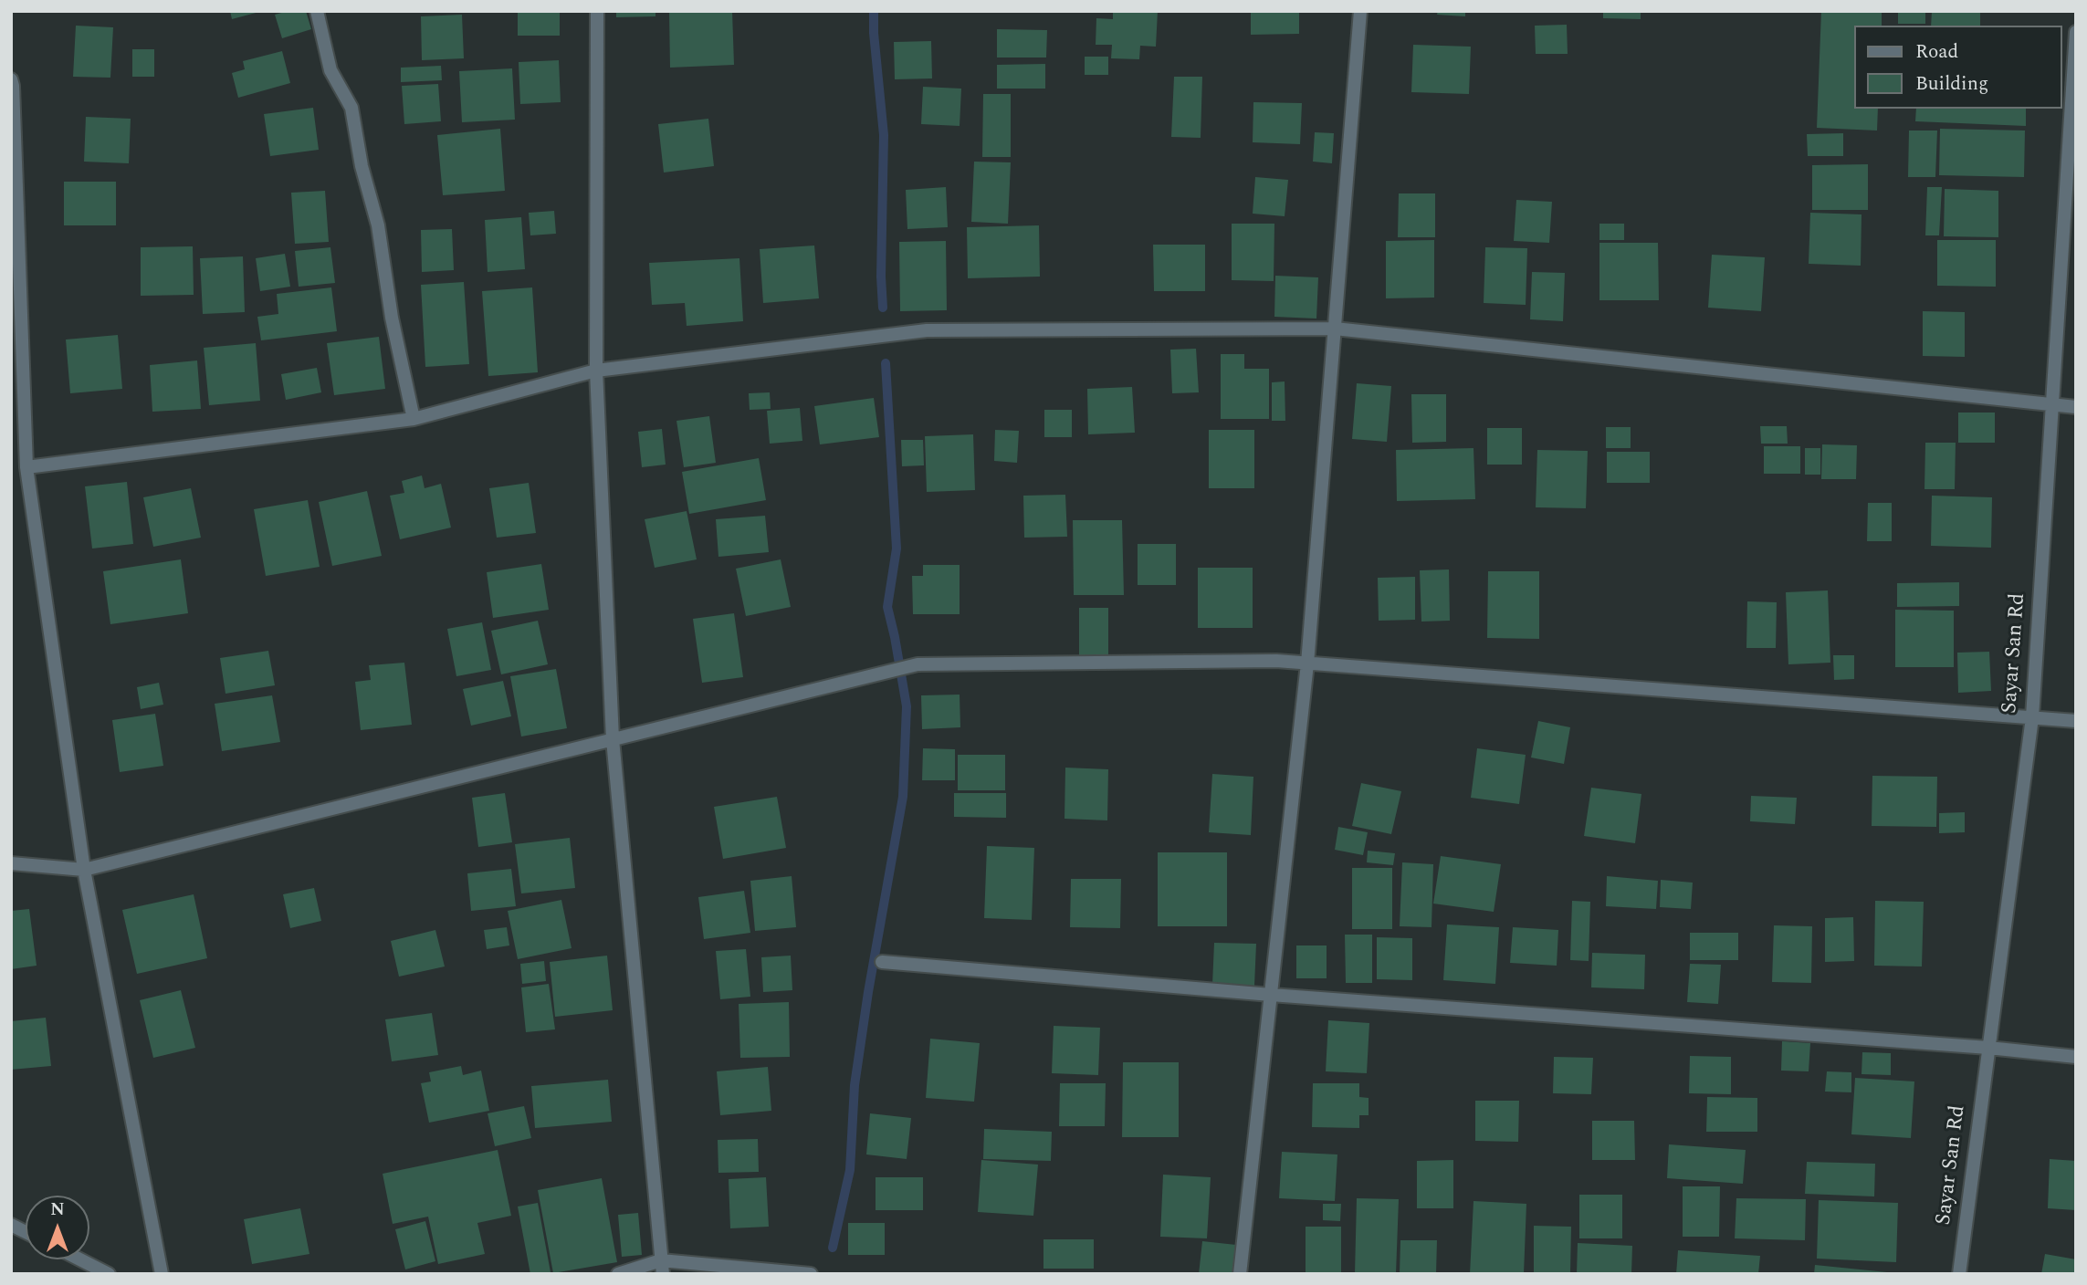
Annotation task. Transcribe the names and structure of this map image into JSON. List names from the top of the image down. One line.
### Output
{"streets":{"street":["Sayar San Rd"]},"legend":["Road","Building"],"north":"top"}
